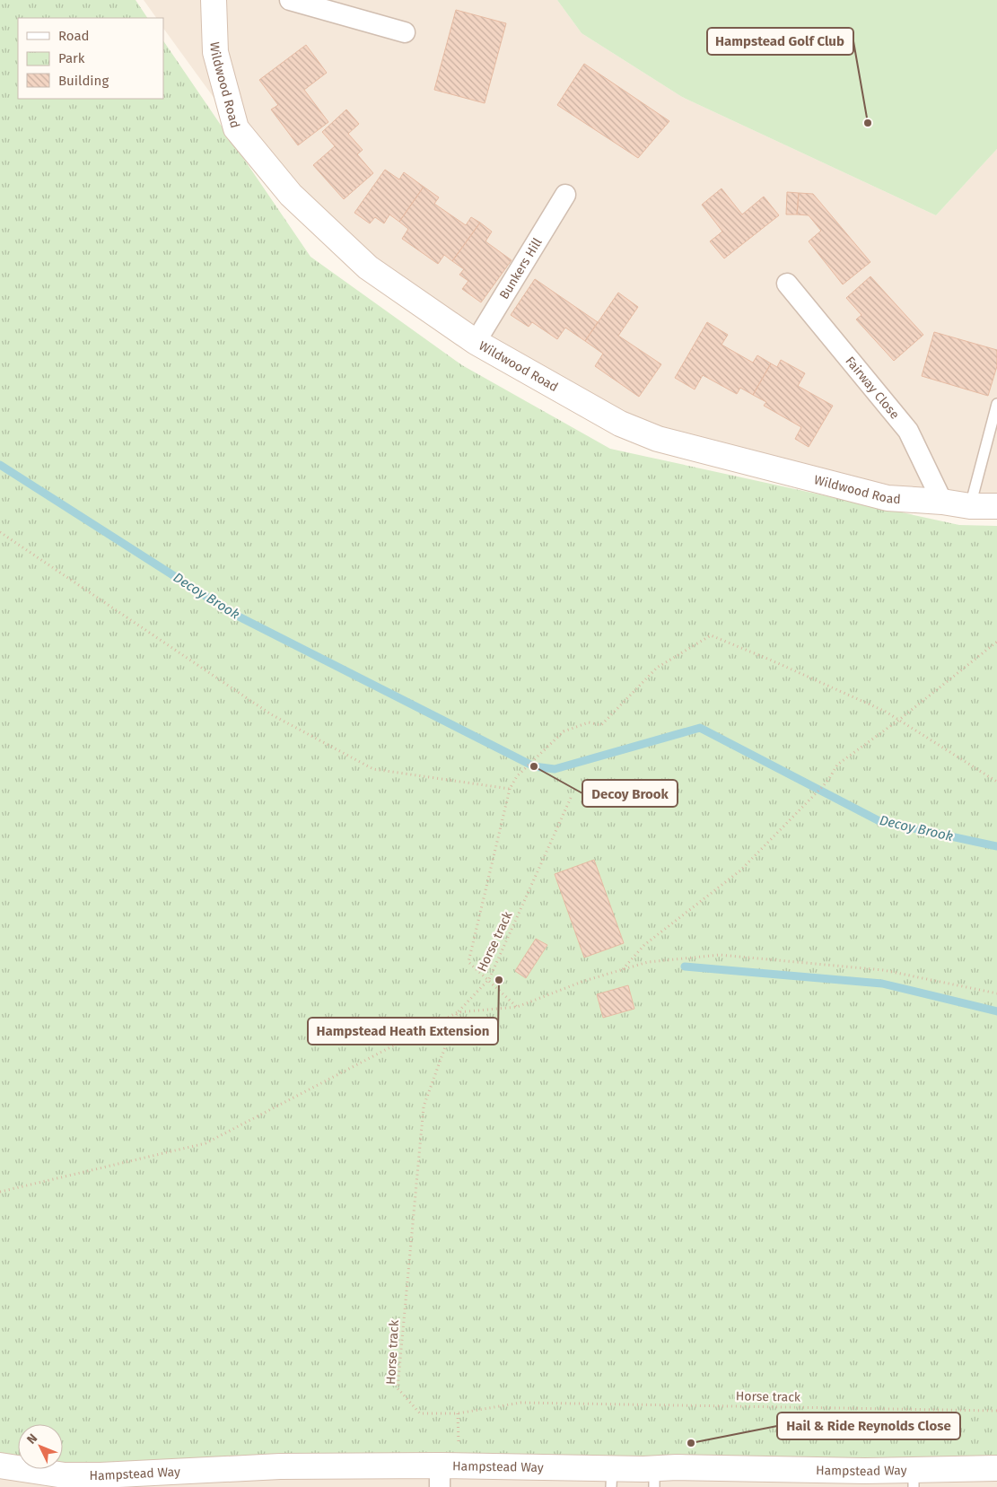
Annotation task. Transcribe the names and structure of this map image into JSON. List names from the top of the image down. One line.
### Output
{"streets":{"street":["Wildwood Road","Bunkers Hill","Fairway Close","Hampstead Way"],"path":["Horse track"]},"crossings":[["Wildwood Road","Bunkers Hill"],["Wildwood Road","Fairway Close"]],"water":["Decoy Brook"],"places":["Hampstead Golf Club","Decoy Brook","Hampstead Heath Extension","Hail & Ride Reynolds Close"],"legend":["Road","Park","Building"],"north":"top left"}
